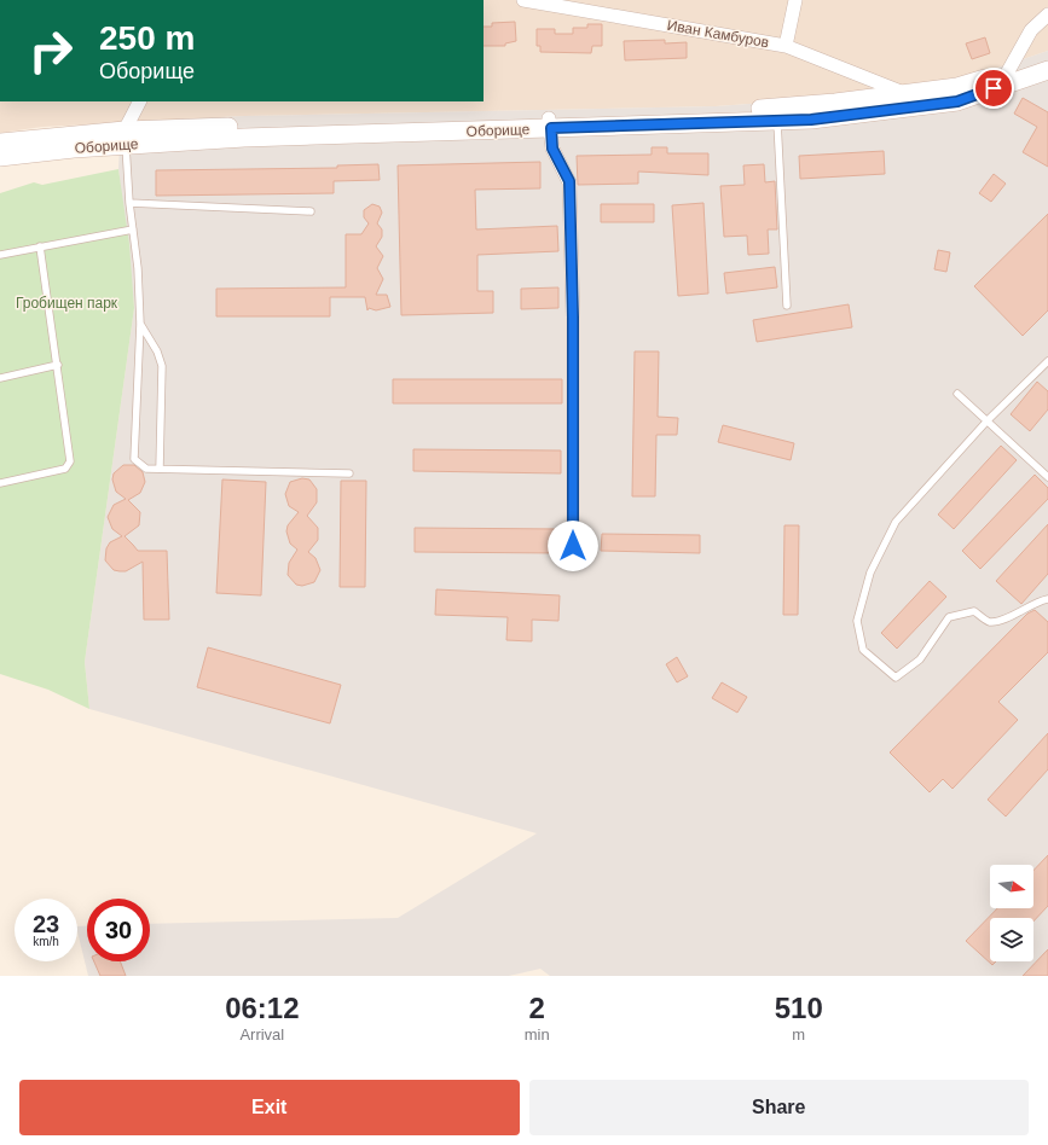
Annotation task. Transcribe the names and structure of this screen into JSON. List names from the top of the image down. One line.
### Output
{"streets":{"main road":["Оборище"],"street":["Иван Камбуров"]},"crossings":[["Иван Камбуров","Оборище"]],"parks":["Гробищен парк"],"north":"right","page":{"turn":["250 m","Оборище"],"speed":"23 km/h","limit":"30","eta":["06:12","Arrival","2","min","510","m"],"buttons":["Exit","Share"]}}
